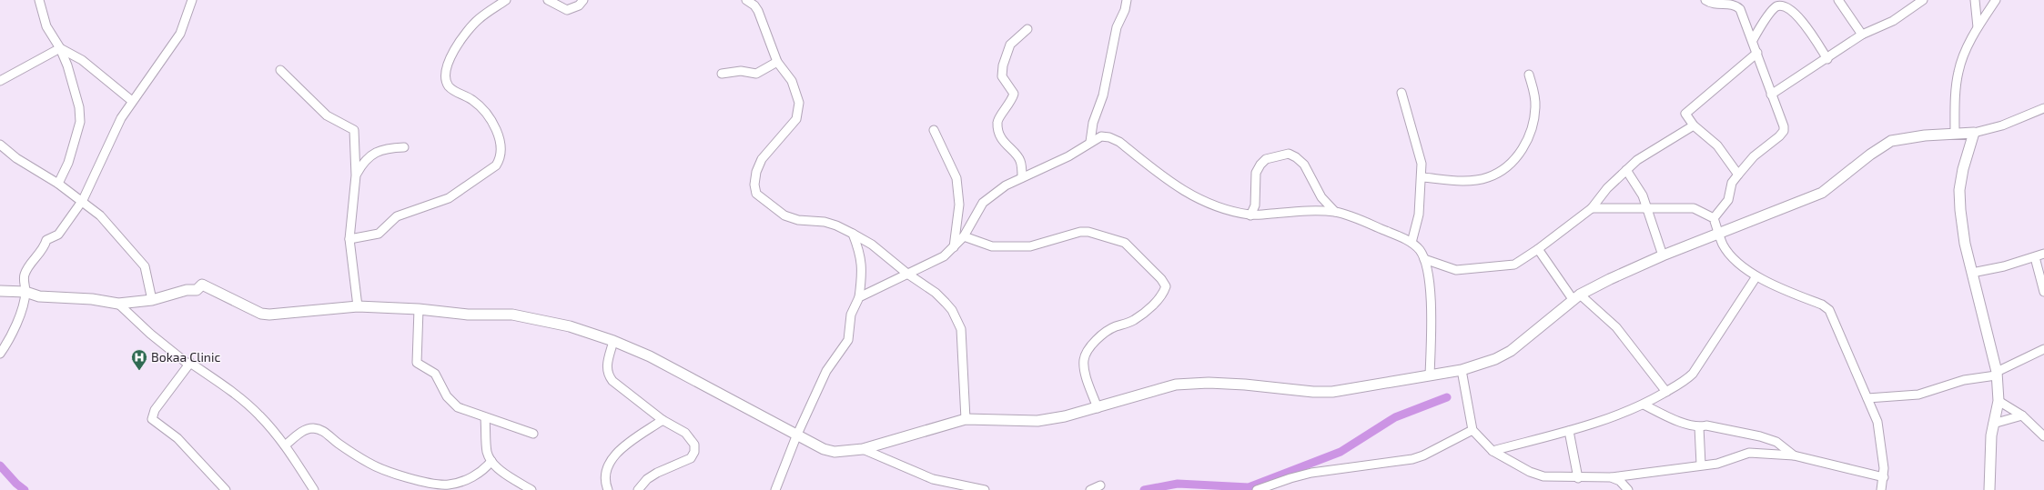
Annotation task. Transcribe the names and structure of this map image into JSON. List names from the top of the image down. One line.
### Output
{"places":{"hospital":["Bokaa Clinic"]}}
